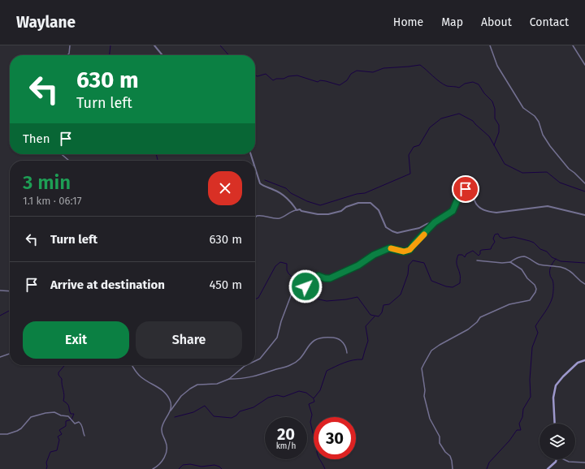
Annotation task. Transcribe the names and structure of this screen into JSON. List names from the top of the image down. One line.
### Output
{"page":{"header":"Waylane","nav":["Home","Map","About","Contact"],"turn":["630 m","Turn left"],"then":"Then","heading":["3 min","1.1 km · 06:17"],"list":[{"name":"Turn left","value":"630 m"},{"name":"Arrive at destination","value":"450 m"}],"buttons":["Exit","Share"],"speed":"20 km/h","limit":"30"}}
